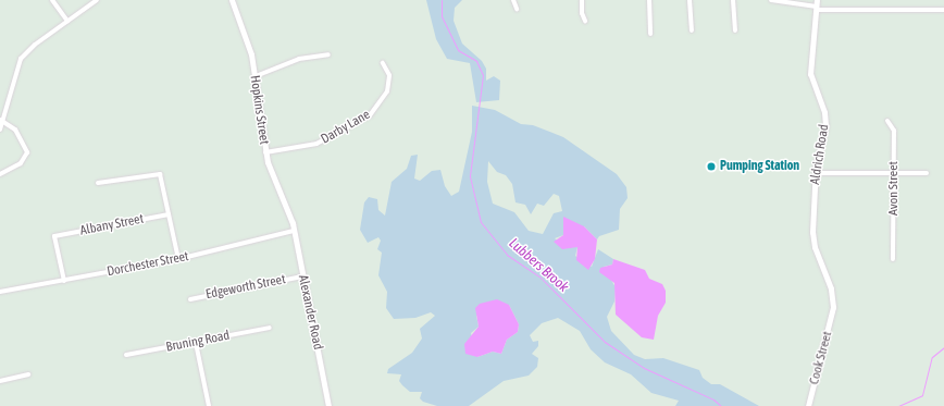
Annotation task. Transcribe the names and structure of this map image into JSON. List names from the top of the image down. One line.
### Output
{"streets":{"street":["Hopkins Street","Darby Lane","Aldrich Road","Avon Street","Albany Street","Dorchester Street","Edgeworth Street","Alexander Road","Bruning Road","Cook Street"]},"crossings":[["Hopkins Street","Darby Lane"],["Hopkins Street","Alexander Road"],["Aldrich Road","Cook Street"],["Albany Street","Dorchester Street"],["Dorchester Street","Alexander Road"],["Edgeworth Street","Alexander Road"]],"water":["Lubbers Brook"],"places":["Pumping Station"]}
